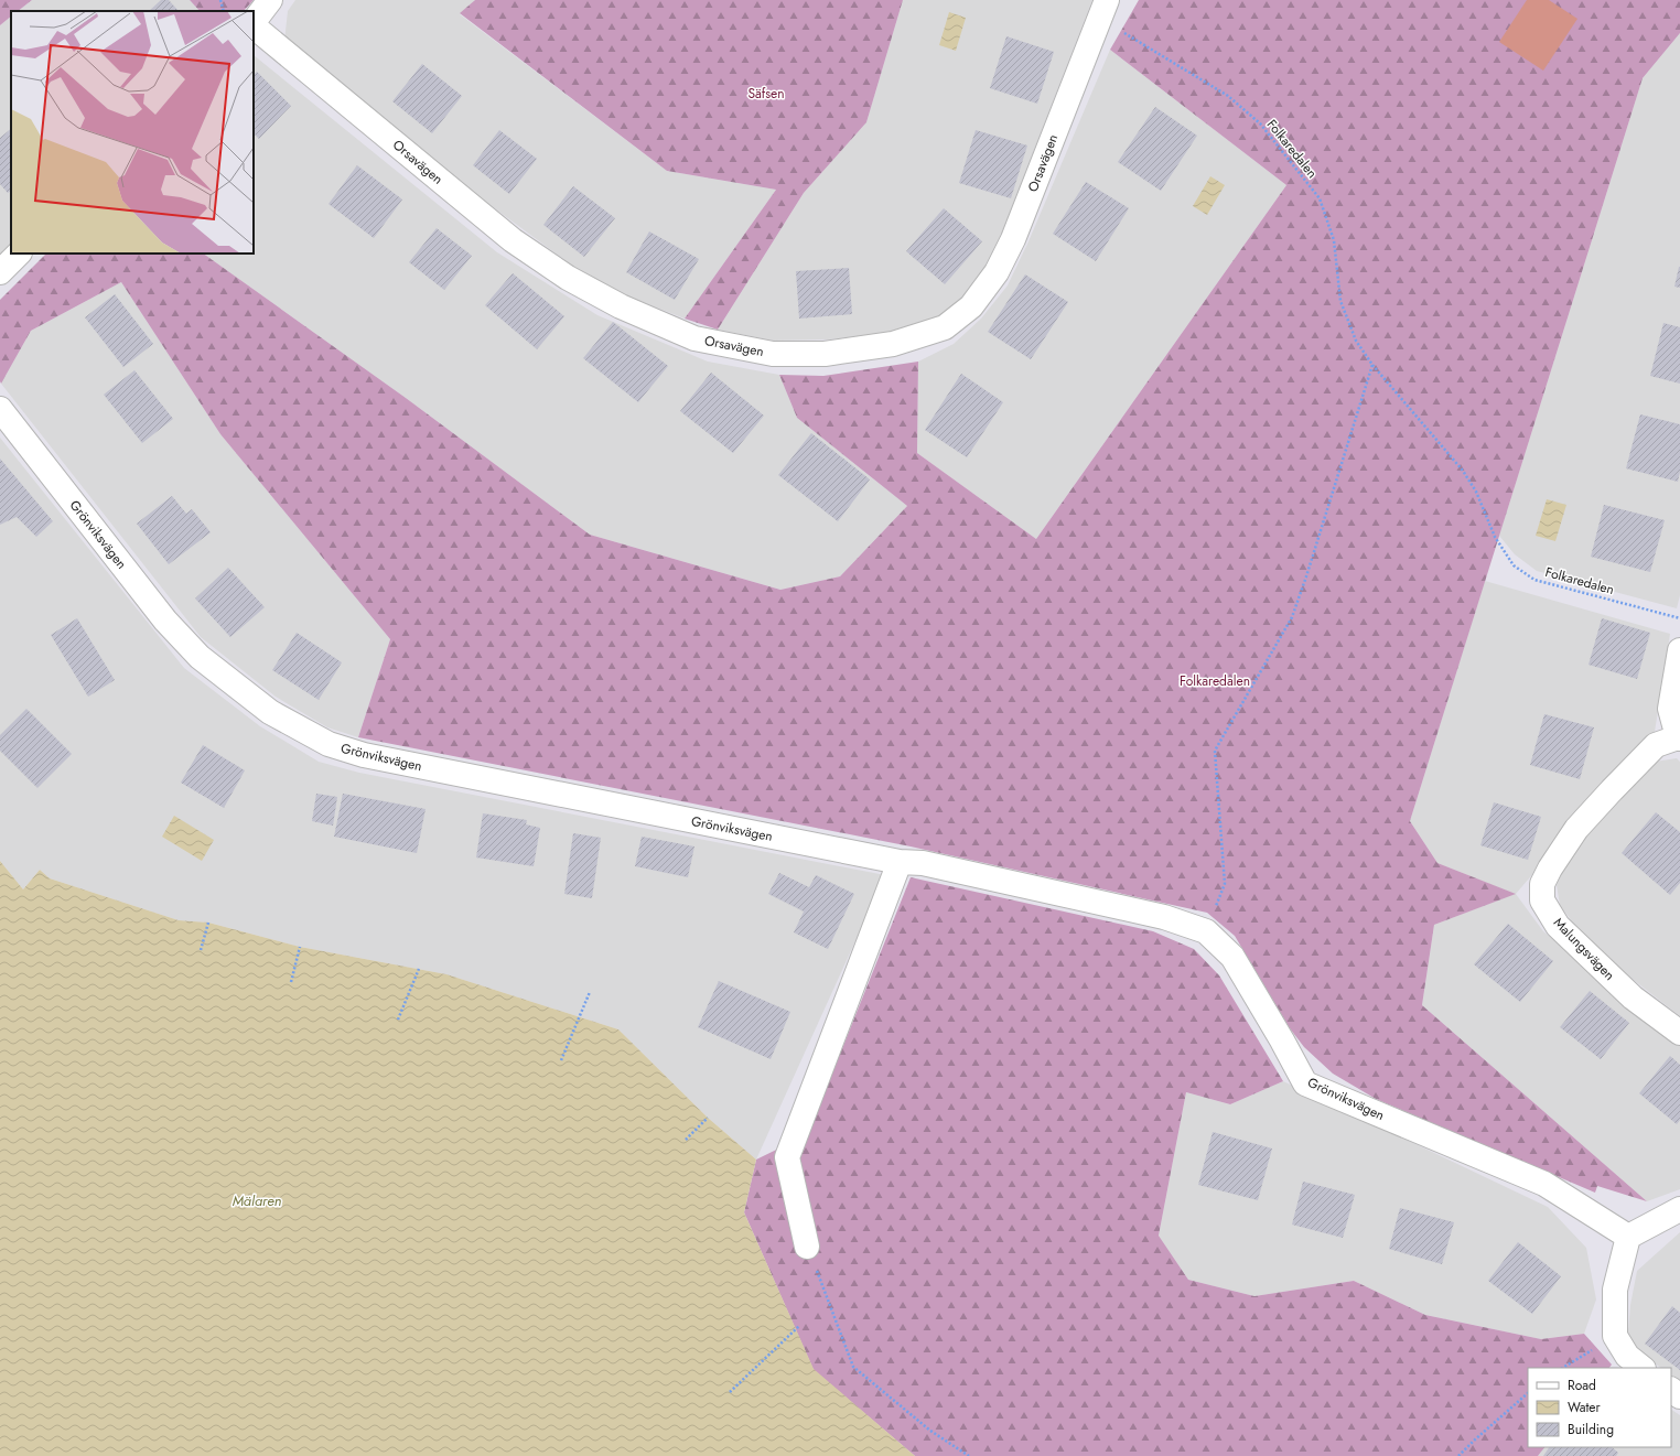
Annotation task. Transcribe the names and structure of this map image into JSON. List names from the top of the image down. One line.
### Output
{"streets":{"street":["Orsavägen","Grönviksvägen","Malungsvägen"],"path":["Folkaredalen"]},"crossings":[["Folkaredalen","Orsavägen"]],"water":["Mälaren"],"parks":["Säfsen","Folkaredalen"],"legend":["Road","Water","Building"]}
